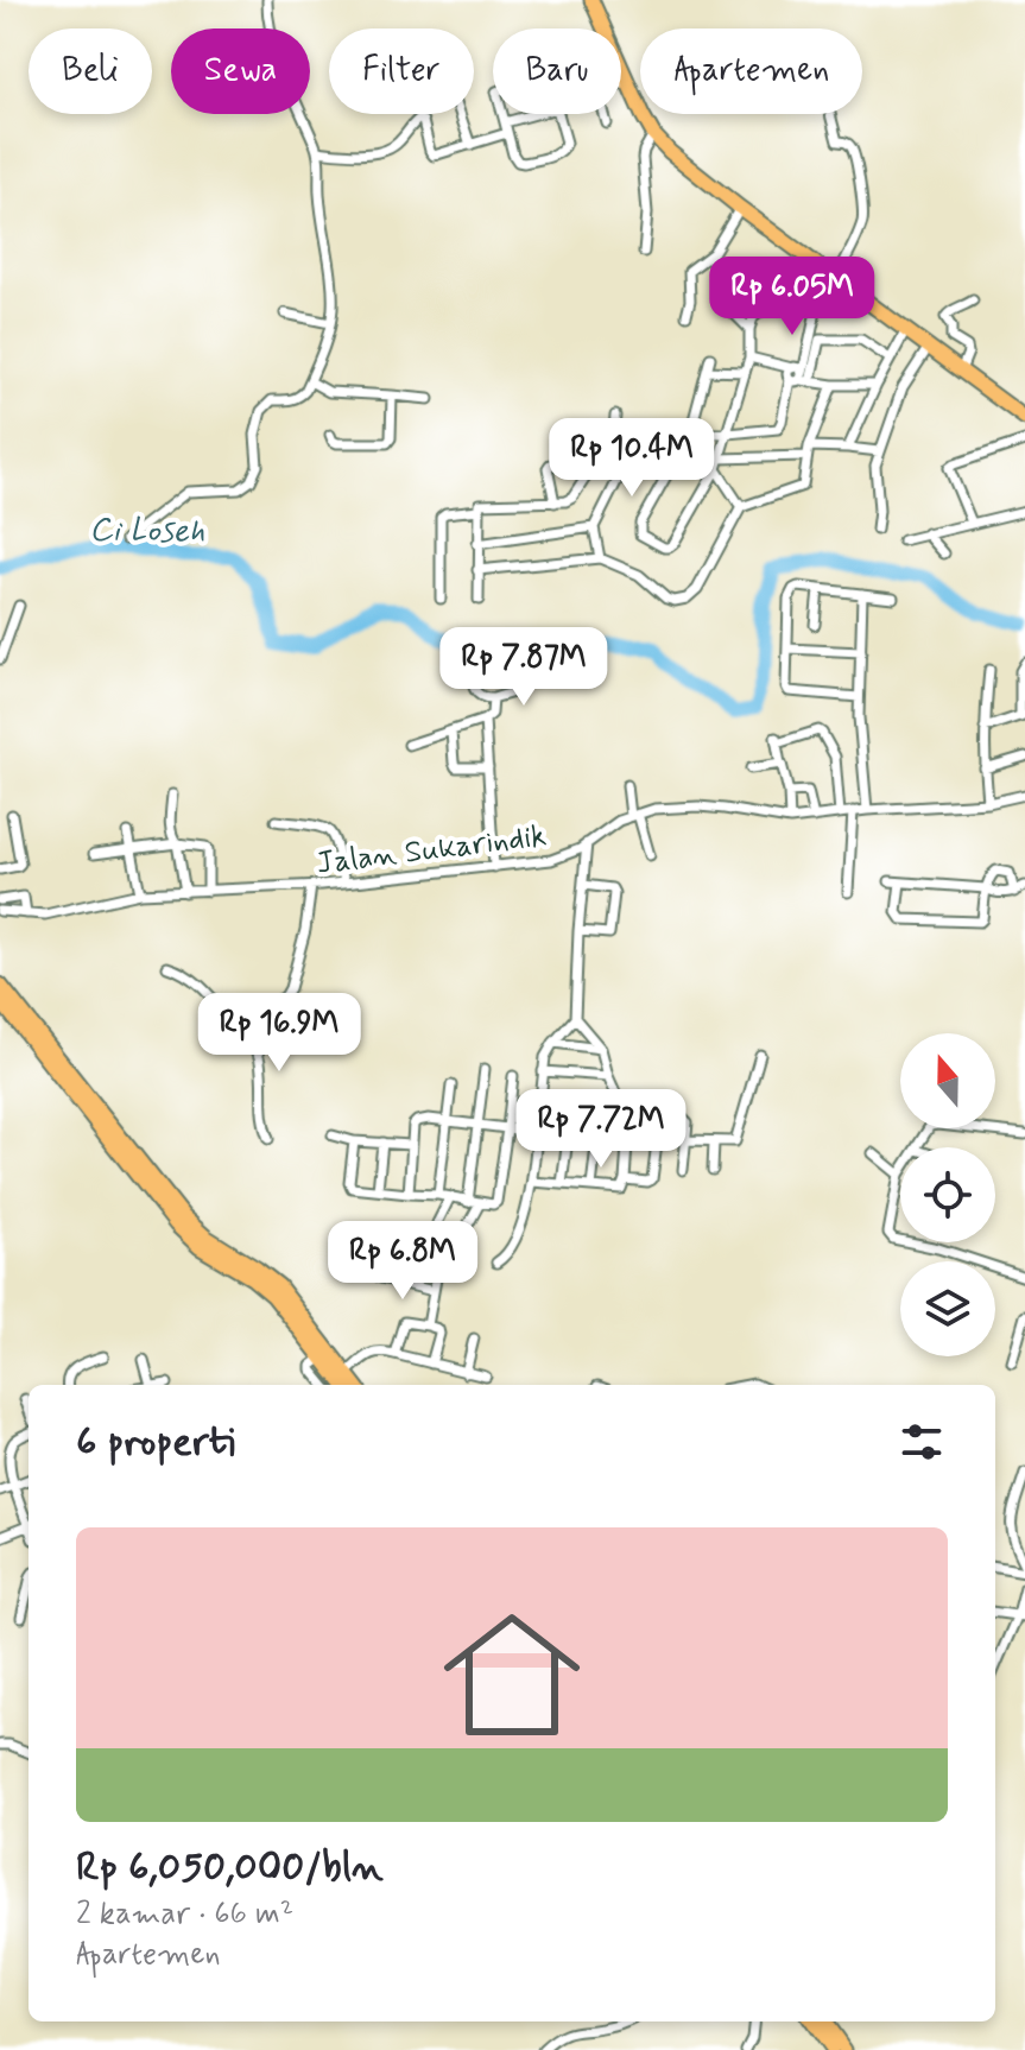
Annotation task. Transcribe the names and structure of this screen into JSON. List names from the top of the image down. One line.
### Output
{"streets":{"street":["Jalan Sukarindik"]},"water":["Ci Loseh"],"north":"top","page":{"chip":["Beli","Sewa","Filter","Baru","Apartemen"],"price":["Rp 6.05M","Rp 10.4M","Rp 7.87M","Rp 16.9M","Rp 7.72M","Rp 6.8M"],"heading":"6 properti","list":[{"name":"Rp 6,050,000/bln","note":"2 kamar · 66 m² · Apartemen"}]}}
